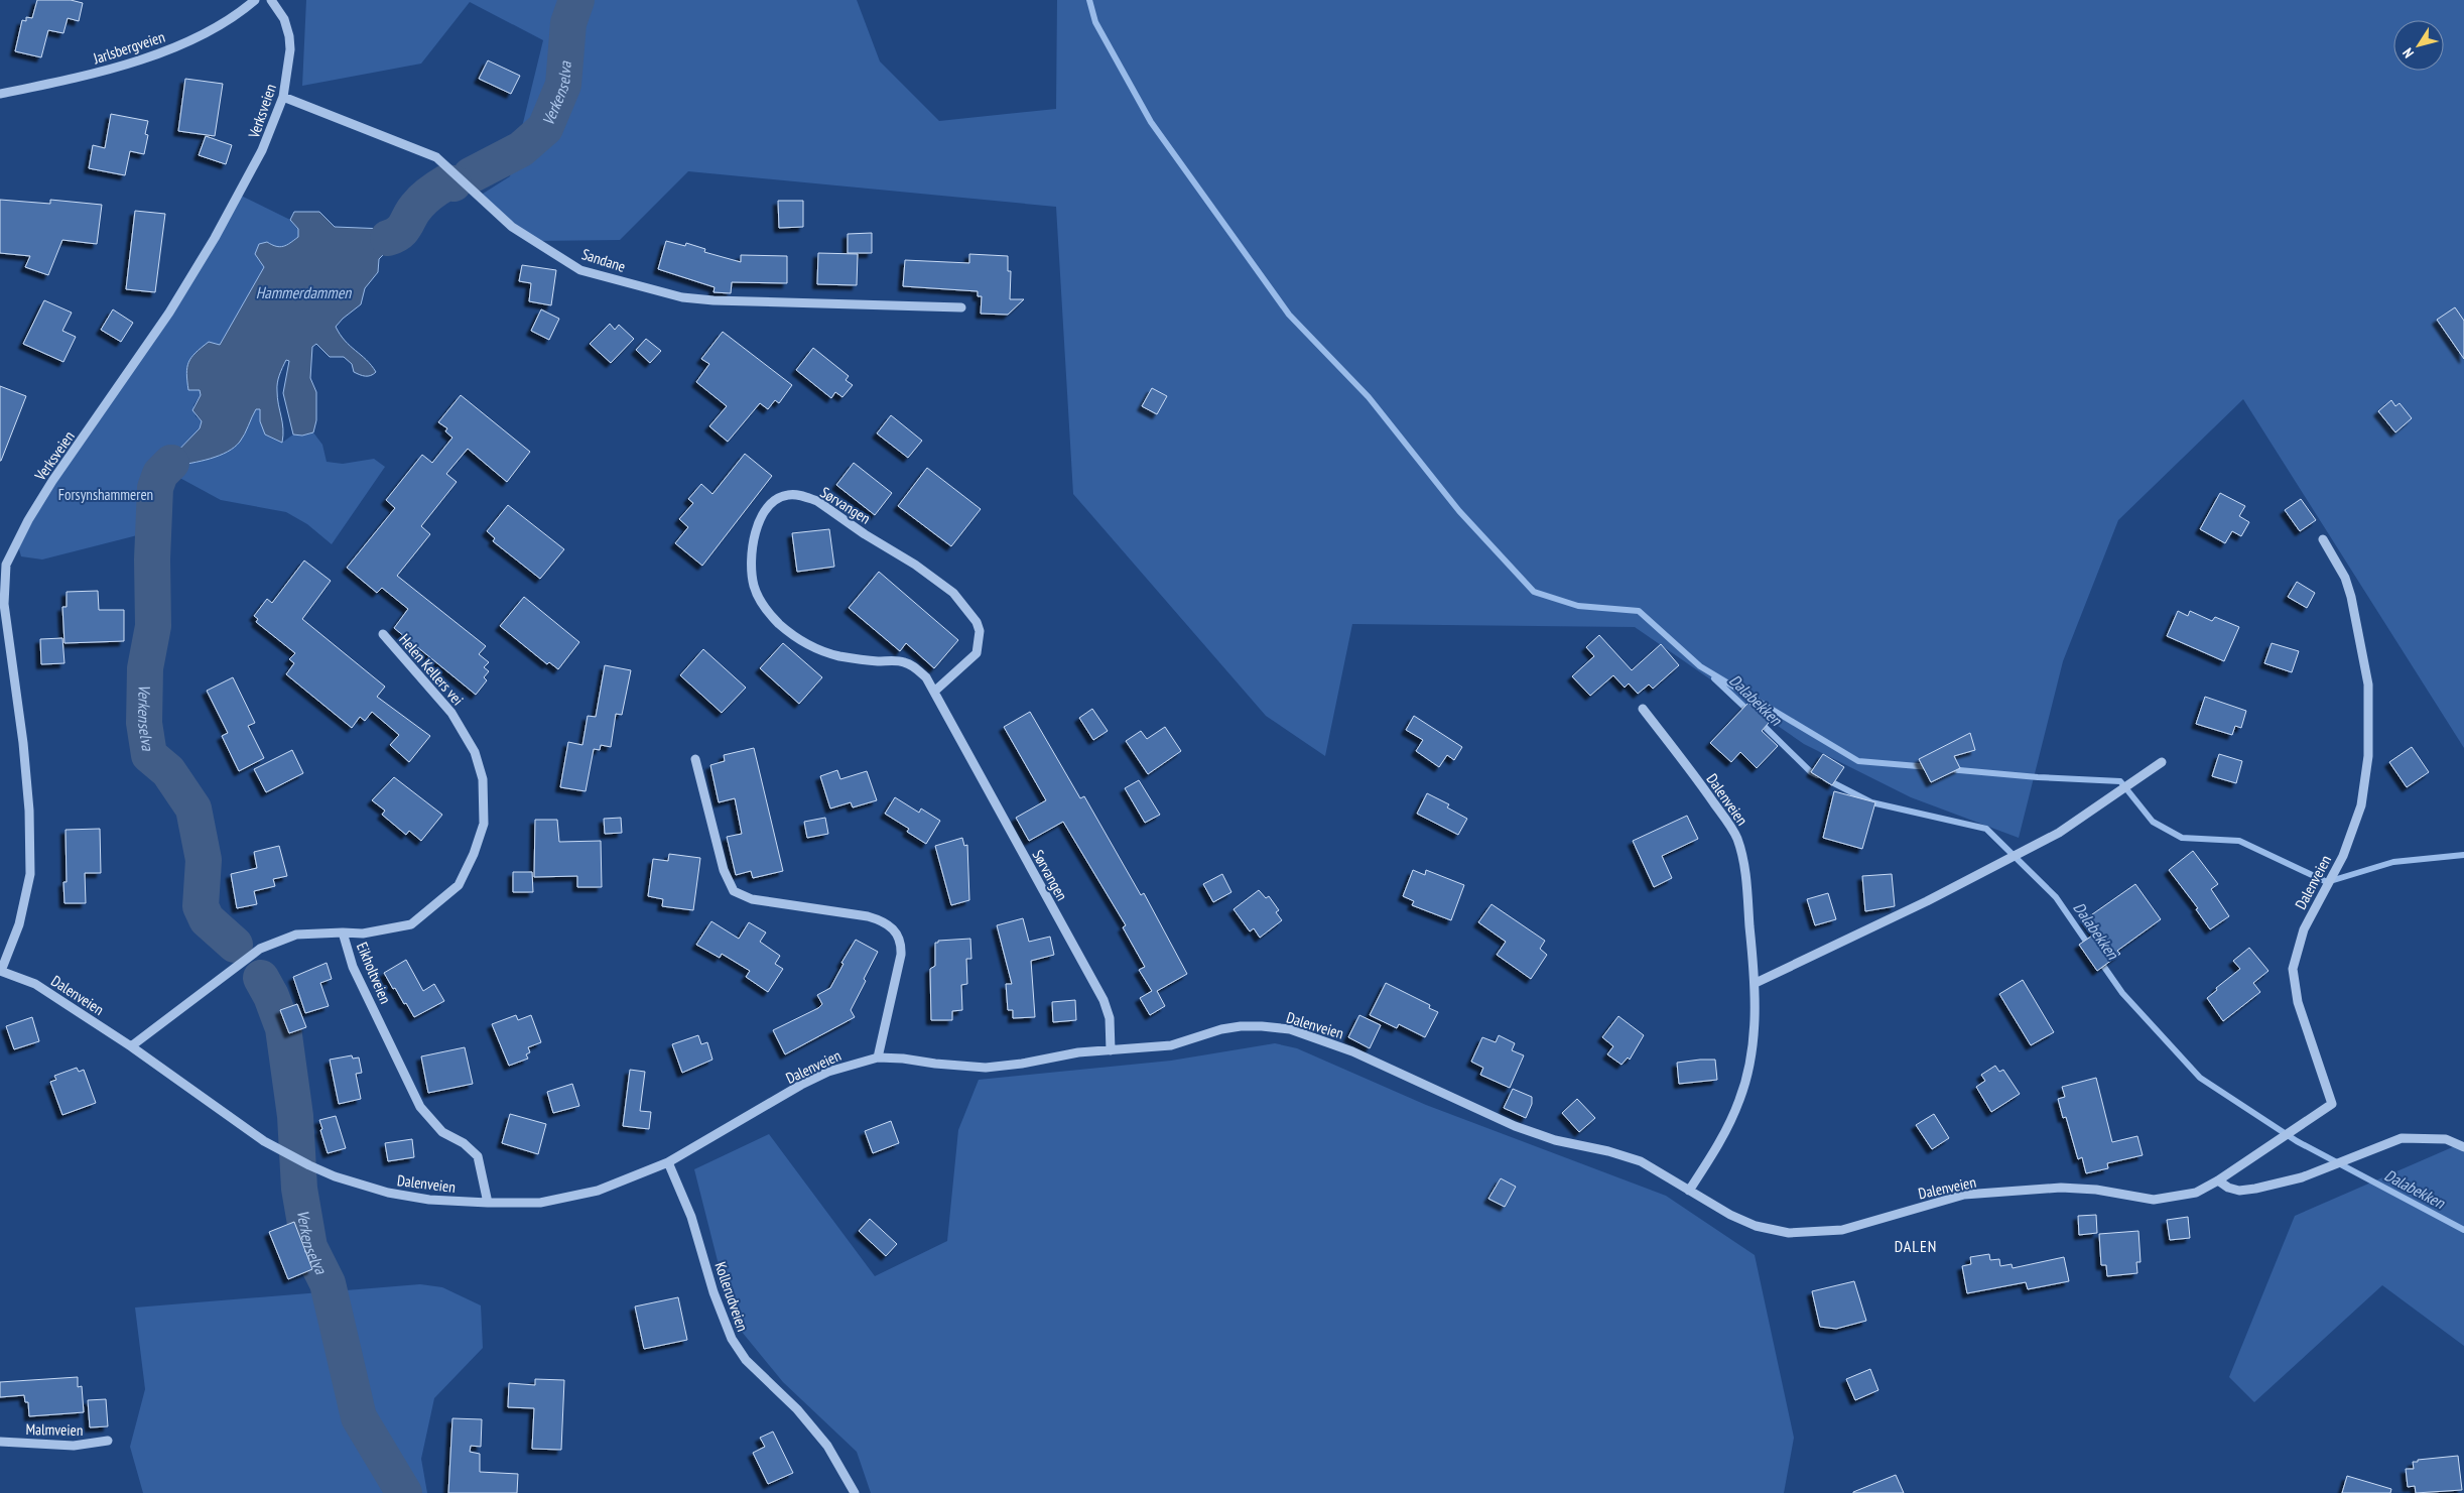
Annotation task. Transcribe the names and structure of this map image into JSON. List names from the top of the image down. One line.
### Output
{"streets":{"street":["Jarlsbergveien","Verksveien","Sandane","Sørvangen","Helen Kellers vei","Dalenveien","Eikholtveien","Kollerudveien","Malmveien"]},"crossings":[["Verksveien","Sandane"],["Verksveien","Dalenveien"],["Sørvangen","Dalenveien"],["Helen Kellers vei","Eikholtveien"],["Dalenveien","Eikholtveien"],["Dalenveien","Kollerudveien"]],"districts":["DALEN"],"water":["Verkenselva","Hammerdammen","Dalabekken"],"parks":["Forsynshammeren"],"north":"bottom left"}
